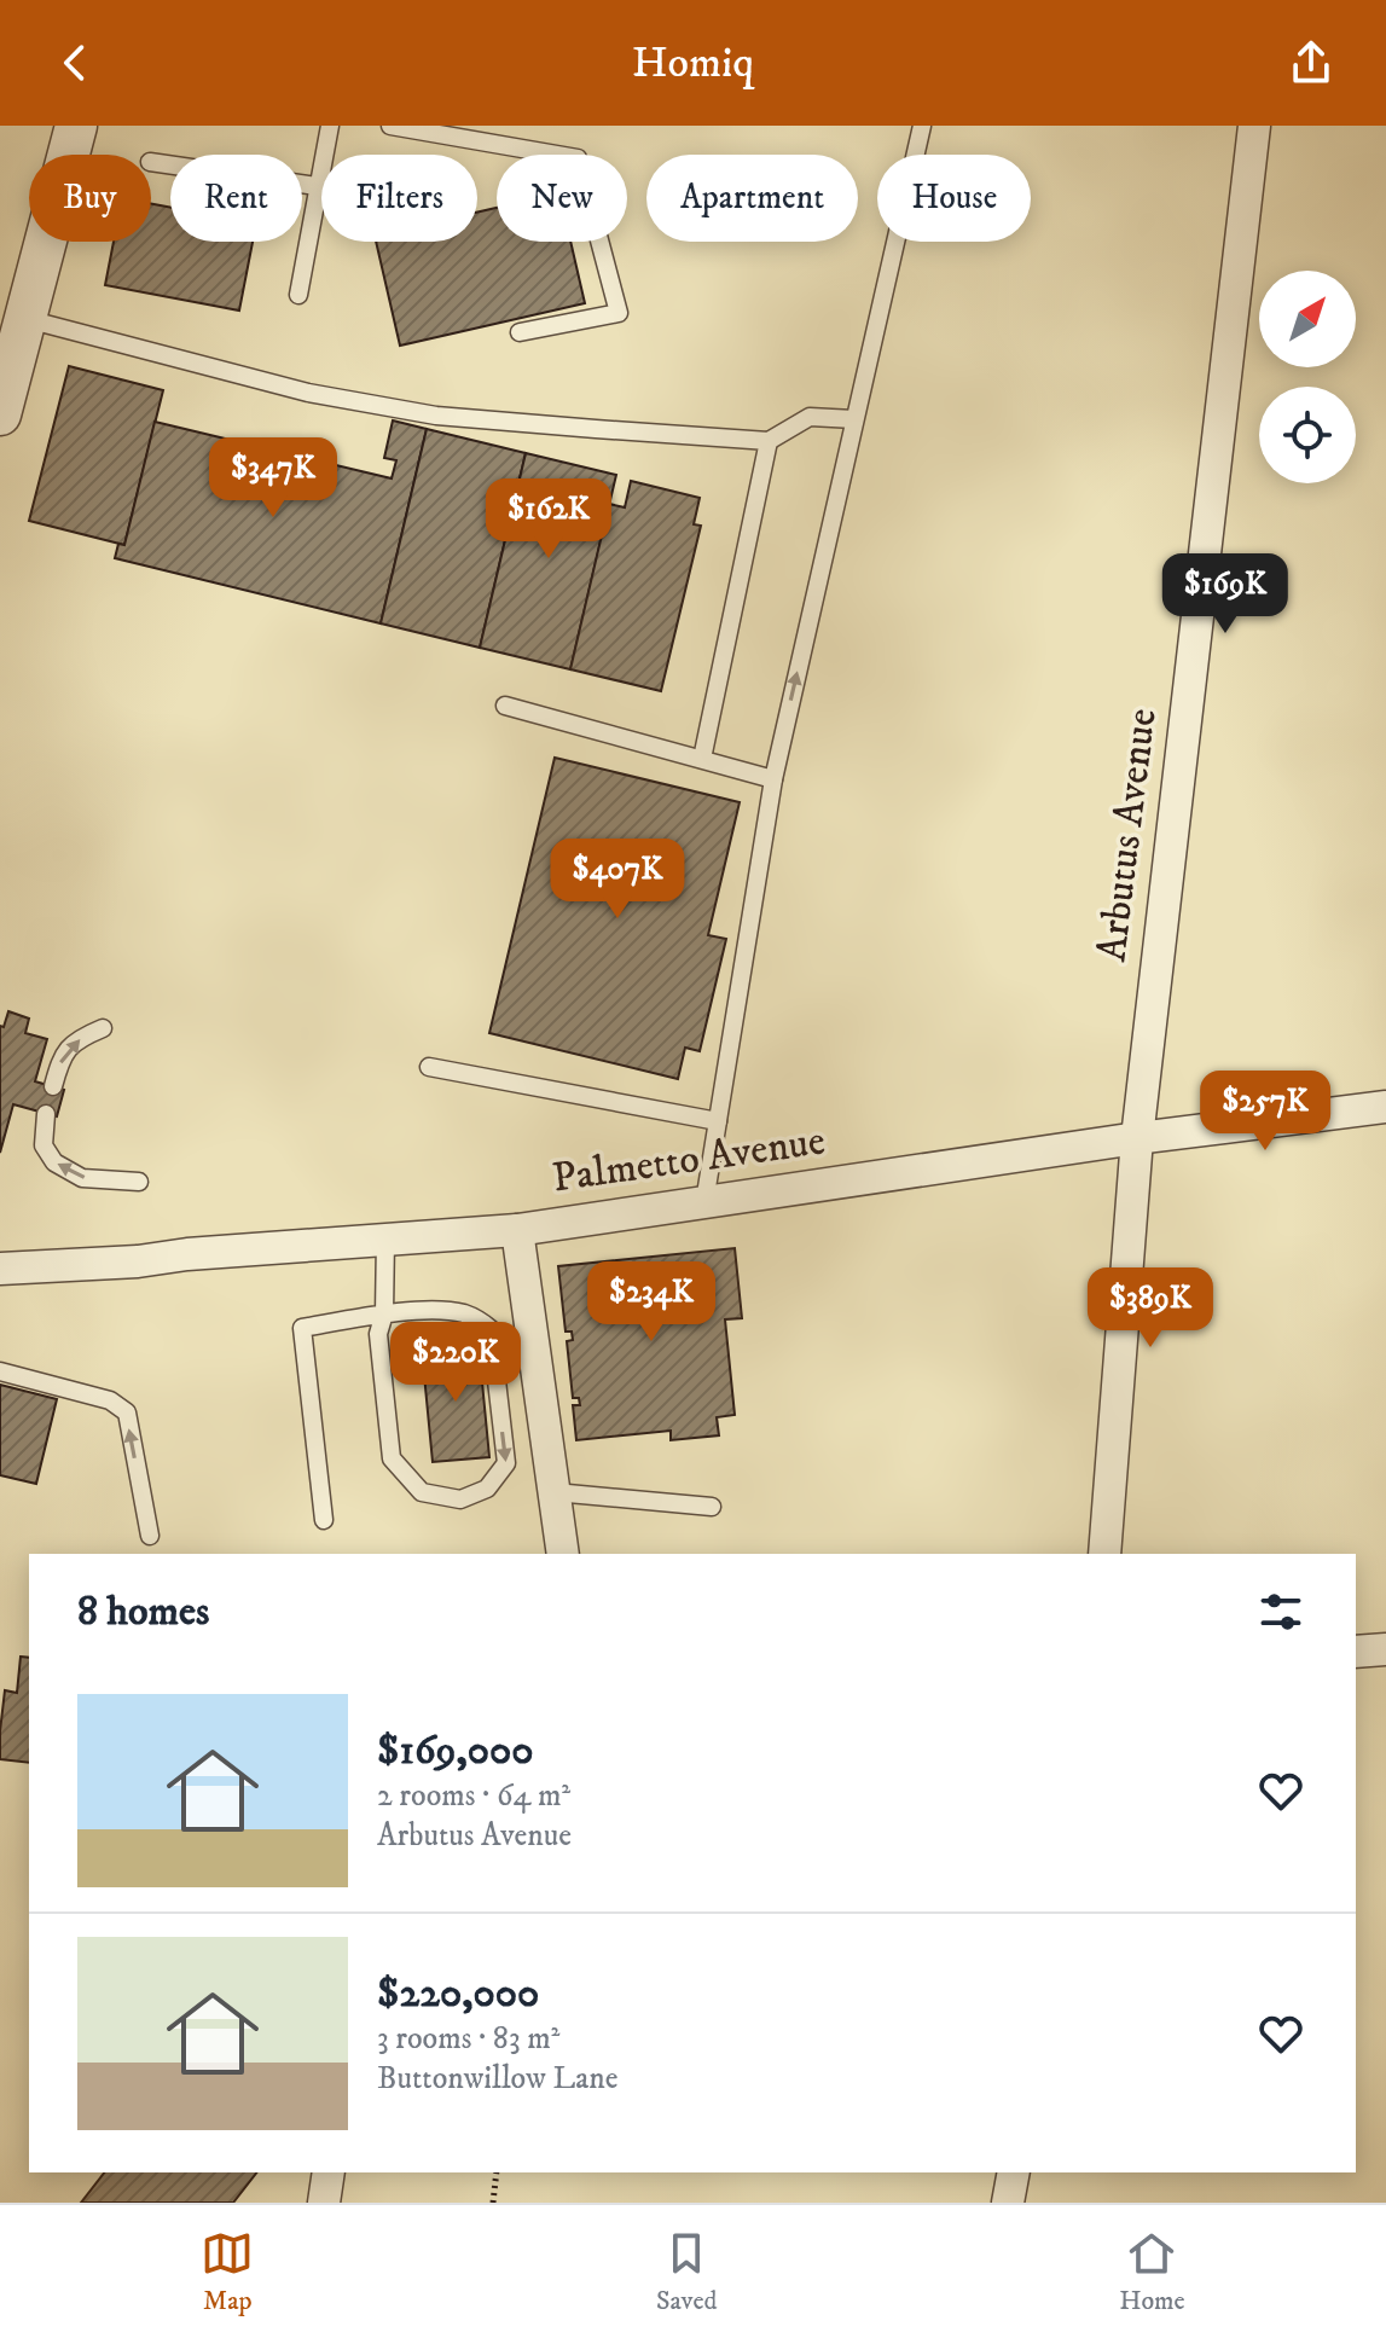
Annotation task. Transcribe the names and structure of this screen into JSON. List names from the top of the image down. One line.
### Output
{"streets":{"street":["Arbutus Avenue","Palmetto Avenue"]},"crossings":[["Arbutus Avenue","Palmetto Avenue"]],"north":"top right","page":{"header":"Homiq","chip":["Buy","Rent","Filters","New","Apartment","House"],"price":["$347K","$162K","$169K","$407K","$257K","$234K","$389K","$220K"],"heading":"8 homes","list":[{"name":"$169,000","note":"2 rooms · 64 m² · Arbutus Avenue"},{"name":"$220,000","note":"3 rooms · 83 m² · Buttonwillow Lane"}],"tabs":["Map","Saved","Home"]}}
